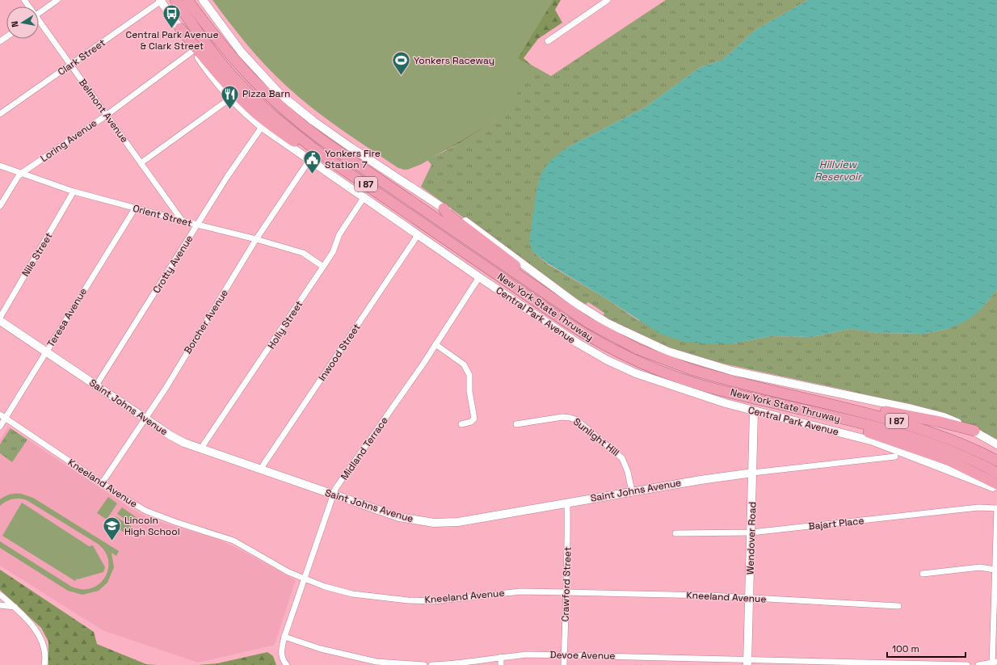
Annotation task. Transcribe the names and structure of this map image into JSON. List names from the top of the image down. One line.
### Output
{"streets":{"highway":["I 87","New York State Thruway"],"main road":["Central Park Avenue","Saint Johns Avenue","Wendover Road"],"street":["Clark Street","Belmont Avenue","Loring Avenue","Orient Street","Nile Street","Crotty Avenue","Teresa Avenue","Borcher Avenue","Holly Street","Inwood Street","Sunlight Hill","Midland Terrace","Kneeland Avenue","Bajart Place","Crawford Street","Devoe Avenue"]},"crossings":[["Clark Street","Belmont Avenue"],["Clark Street","Central Park Avenue"],["Belmont Avenue","Loring Avenue"],["Belmont Avenue","Orient Street"],["Loring Avenue","Orient Street"],["Loring Avenue","Central Park Avenue"],["Orient Street","Nile Street"],["Orient Street","Crotty Avenue"],["Orient Street","Teresa Avenue"],["Orient Street","Borcher Avenue"],["Orient Street","Holly Street"],["Crotty Avenue","Central Park Avenue"],["Crotty Avenue","Saint Johns Avenue"],["Central Park Avenue","Borcher Avenue"],["Central Park Avenue","Holly Street"],["Central Park Avenue","Inwood Street"],["Central Park Avenue","Midland Terrace"],["Central Park Avenue","Wendover Road"],["Teresa Avenue","Saint Johns Avenue"],["Teresa Avenue","Kneeland Avenue"],["Borcher Avenue","Saint Johns Avenue"],["Borcher Avenue","Kneeland Avenue"],["Holly Street","Saint Johns Avenue"],["Inwood Street","Saint Johns Avenue"],["Saint Johns Avenue","Sunlight Hill"],["Saint Johns Avenue","Midland Terrace"],["Saint Johns Avenue","Wendover Road"],["Saint Johns Avenue","Crawford Street"],["Midland Terrace","Kneeland Avenue"],["Kneeland Avenue","Wendover Road"],["Kneeland Avenue","Crawford Street"],["Bajart Place","Wendover Road"],["Wendover Road","Devoe Avenue"],["Crawford Street","Devoe Avenue"]],"water":["Hillview Reservoir"],"places":{"bus stop":["Central Park Avenue & Clark Street"],"sports":["Yonkers Raceway"],"restaurant":["Pizza Barn"],"public building":["Yonkers Fire Station 7"],"school or university":["Lincoln High School"]},"scale_bar":"100 m","north":"left"}
